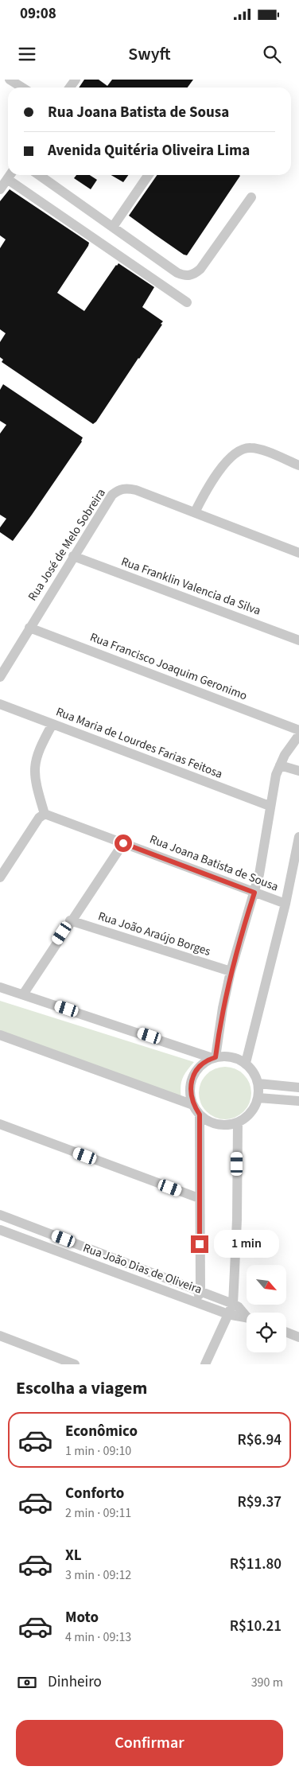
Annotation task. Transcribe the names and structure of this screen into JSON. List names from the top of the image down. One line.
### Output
{"streets":{"street":["Rua José de Melo Sobreira","Rua Franklin Valencia da Silva","Rua Francisco Joaquim Geronimo","Rua Maria de Lourdes Farias Feitosa","Rua Joana Batista de Sousa","Rua João Araújo Borges","Rua João Dias de Oliveira"]},"crossings":[["Rua José de Melo Sobreira","Rua Franklin Valencia da Silva"],["Rua José de Melo Sobreira","Rua Francisco Joaquim Geronimo"]],"north":"bottom right","page":{"status":"09:08","header":"Swyft","banner":["Rua Joana Batista de Sousa","Avenida Quitéria Oliveira Lima"],"bubble":"1 min","heading":"Escolha a viagem","list":[{"name":"Econômico","note":"1 min · 09:10","value":"R$6.94"},{"name":"Conforto","note":"2 min · 09:11","value":"R$9.37"},{"name":"XL","note":"3 min · 09:12","value":"R$11.80"},{"name":"Moto","note":"4 min · 09:13","value":"R$10.21"}],"pay":["Dinheiro","390 m"],"buttons":"Confirmar"}}
